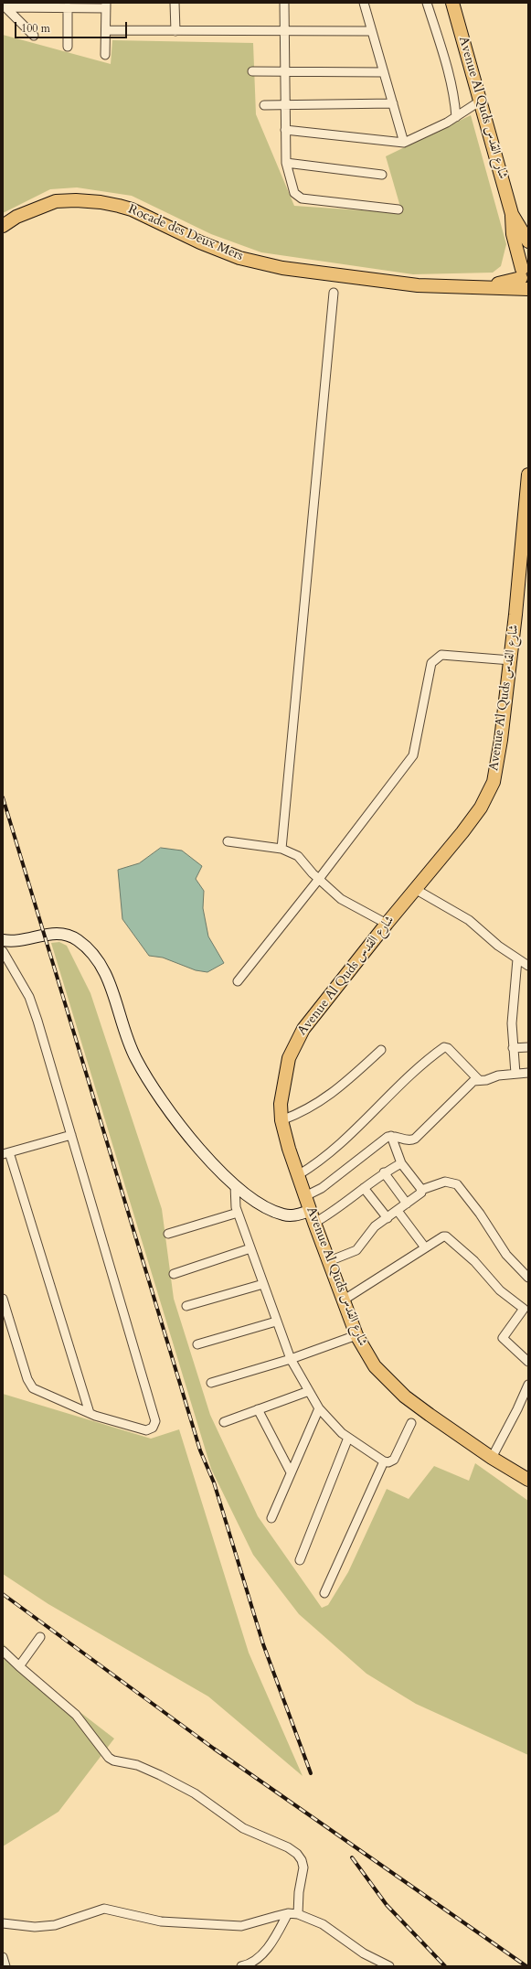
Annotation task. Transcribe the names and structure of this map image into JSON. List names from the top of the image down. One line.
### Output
{"streets":{"main road":["Avenue Al Quds شارع القدس","Rocade des Deux Mers"]},"crossings":[["Avenue Al Quds شارع القدس","Rocade des Deux Mers"]],"scale_bar":"100 m"}
